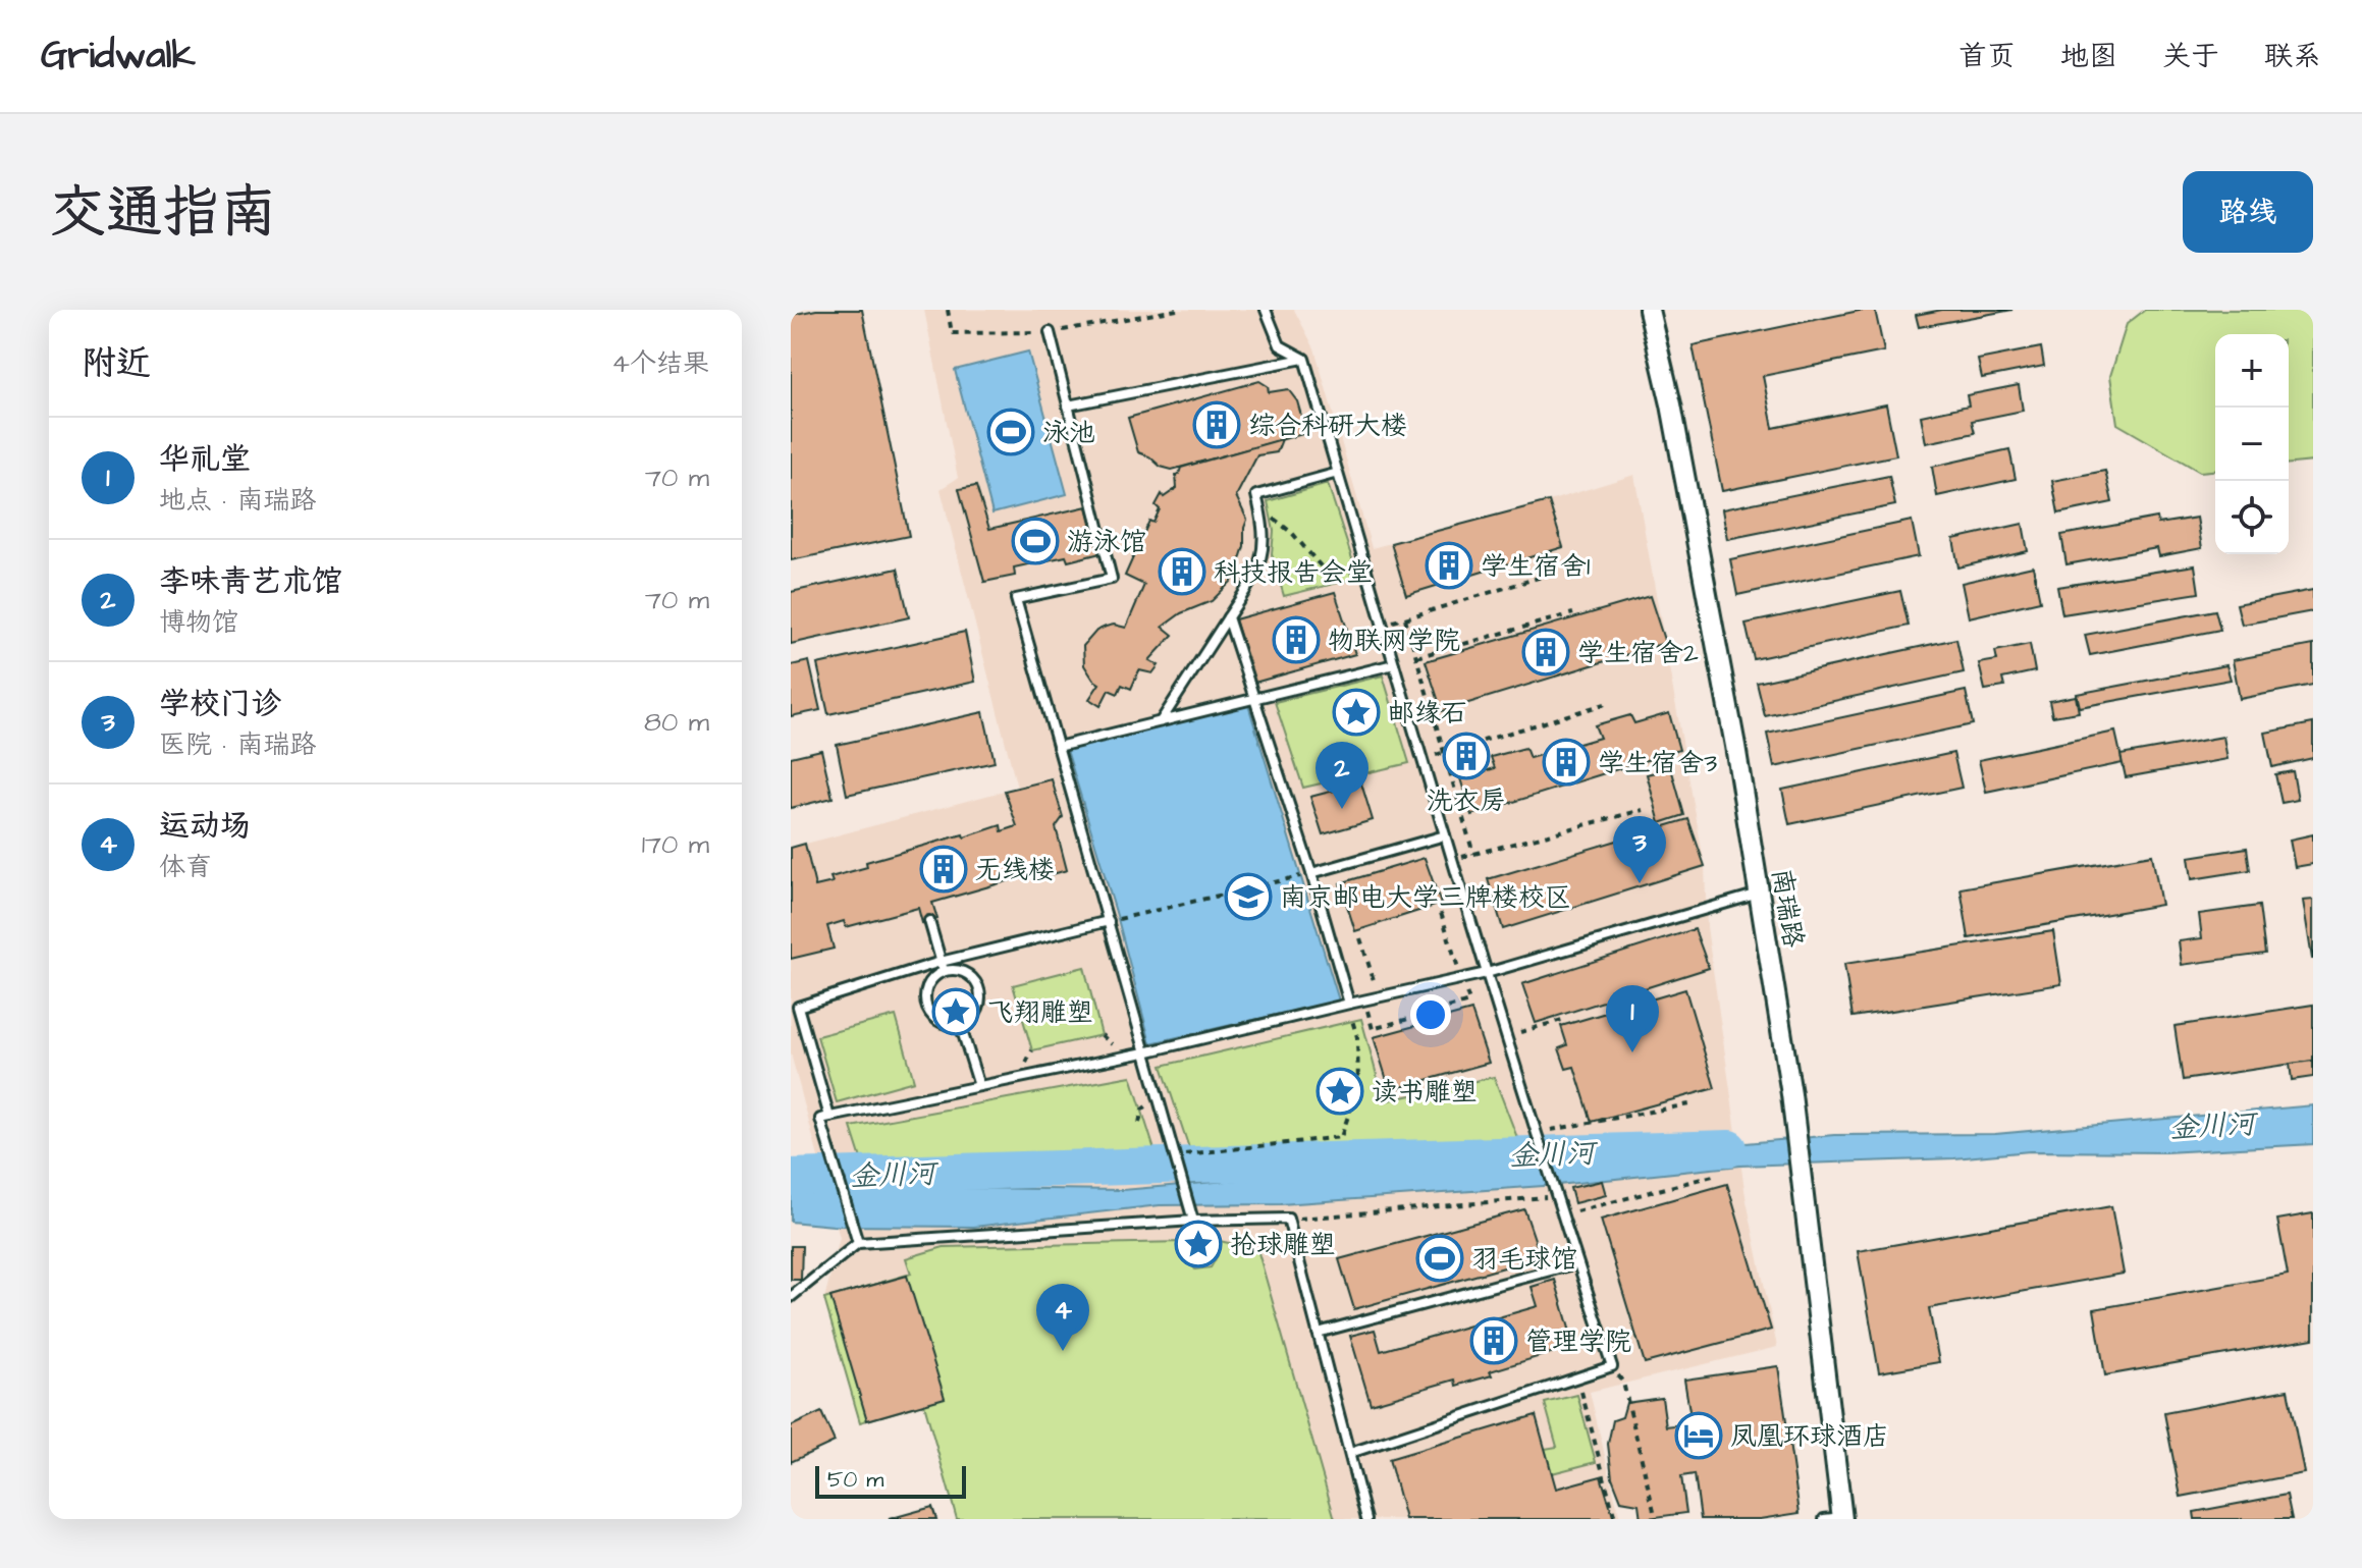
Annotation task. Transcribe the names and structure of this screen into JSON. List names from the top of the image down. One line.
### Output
{"streets":{"street":["南瑞路"]},"water":["金川河"],"places":{"building":["综合科研大楼","学生宿舍1","科技报告会堂","物联网学院","学生宿舍2","洗衣房","学生宿舍3","无线楼","管理学院"],"sports":["泳池","游泳馆","羽毛球馆"],"place":["邮缘石","飞翔雕塑","读书雕塑","抢球雕塑"],"school or university":["南京邮电大学三牌楼校区"],"hotel":["凤凰环球酒店"]},"scale_bar":"50 m","page":{"header":"Gridwalk","nav":["首页","地图","关于","联系"],"title":"交通指南","buttons":"路线","heading":["附近","4个结果"],"map_buttons":["+","−"],"list":[{"mark":"1","name":"华礼堂","note":"地点 · 南瑞路","value":"70 m"},{"mark":"2","name":"李味青艺术馆","note":"博物馆","value":"70 m"},{"mark":"3","name":"学校门诊","note":"医院 · 南瑞路","value":"80 m"},{"mark":"4","name":"运动场","note":"体育","value":"170 m"}],"pins":["2","3","1","4"],"scale":"50 m"}}
